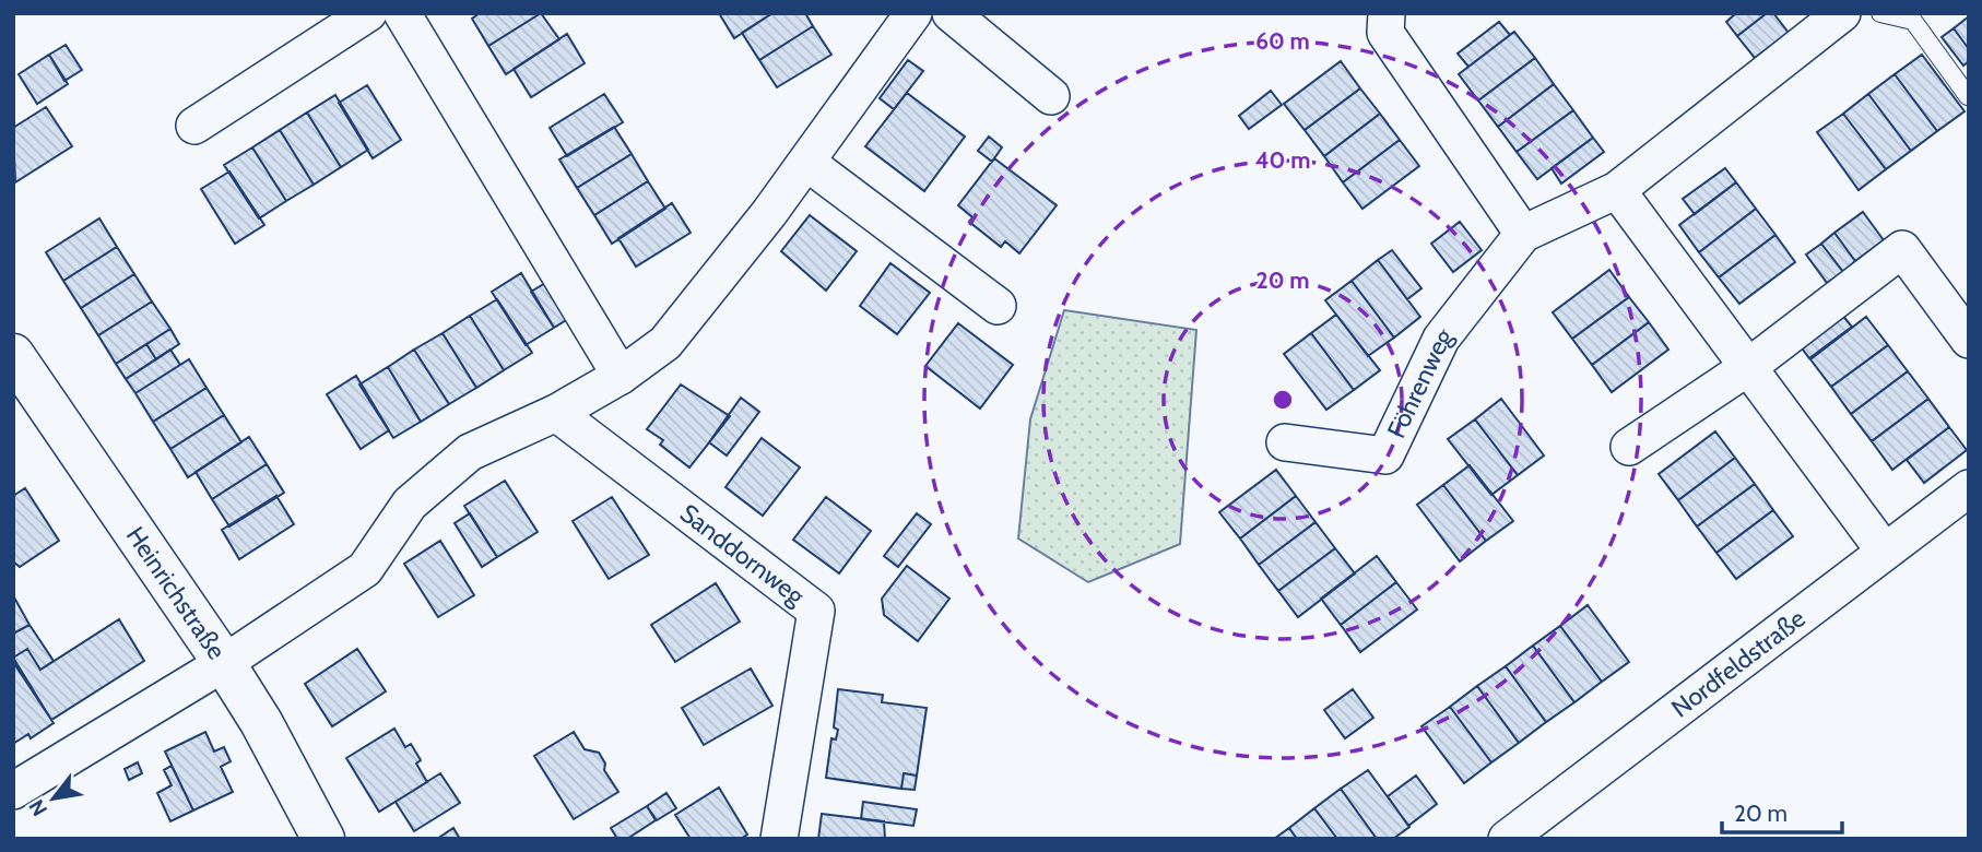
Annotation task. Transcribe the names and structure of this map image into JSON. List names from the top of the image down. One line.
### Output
{"streets":{"street":["Föhrenweg","Sanddornweg","Heinrichstraße","Nordfeldstraße"]},"scale_bar":"20 m","north":"bottom left","rings":["60 m","40 m","20 m"]}
